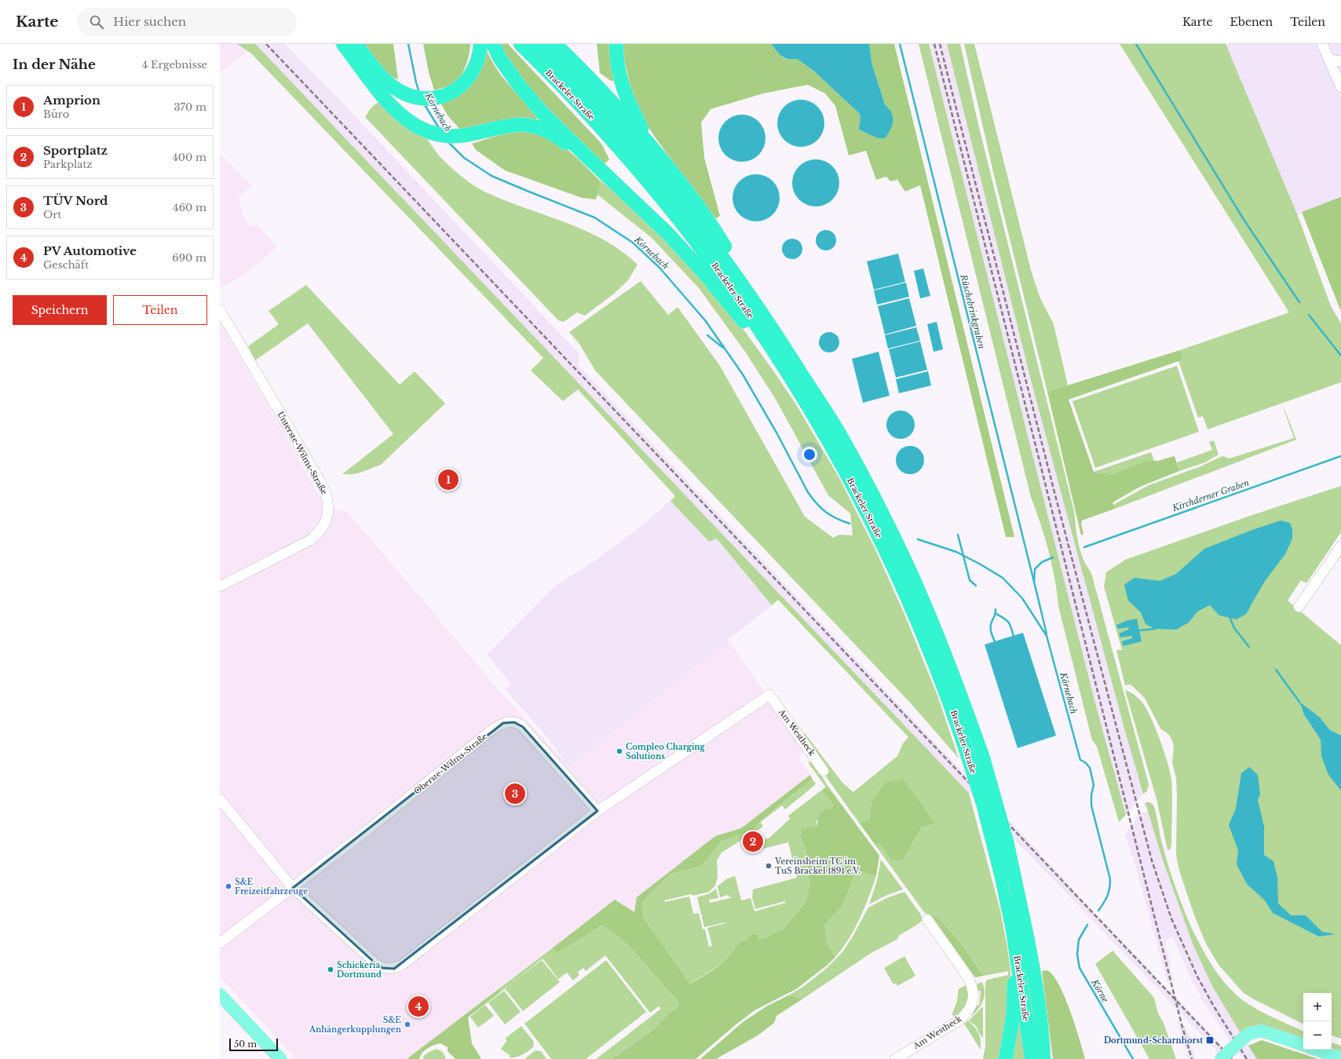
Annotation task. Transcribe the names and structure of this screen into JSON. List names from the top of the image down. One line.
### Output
{"streets":{"highway":["Brackeler Straße"],"street":["Unterste-Wilms-Straße","Am Westheck","Oberste-Wilms-Straße"]},"crossings":[["Am Westheck","Oberste-Wilms-Straße"]],"water":["Körnebach","Rüschebrinkgraben","Kirchderner Graben","Körne"],"places":{"other":["Compleo Charging Solutions","Vereinsheim TC im TuS Brackel 1891 e.V.","S&E Freizeitfahrzeuge","Schickeria Dortmund","S&E Anhängerkupplungen"],"transit":["Dortmund-Scharnhorst"]},"scale_bar":"50 m","page":{"header":"Karte","search":"Hier suchen","nav":["Karte","Ebenen","Teilen"],"heading":["In der Nähe","4 Ergebnisse"],"list":[{"mark":"1","name":"Amprion","note":"Büro","value":"370 m"},{"mark":"2","name":"Sportplatz","note":"Parkplatz","value":"400 m"},{"mark":"3","name":"TÜV Nord","note":"Ort","value":"460 m"},{"mark":"4","name":"PV Automotive","note":"Geschäft","value":"690 m"}],"buttons":["Speichern","Teilen"],"pins":["1","3","2","4"],"map_buttons":["+","−"],"scale":"50 m"}}
